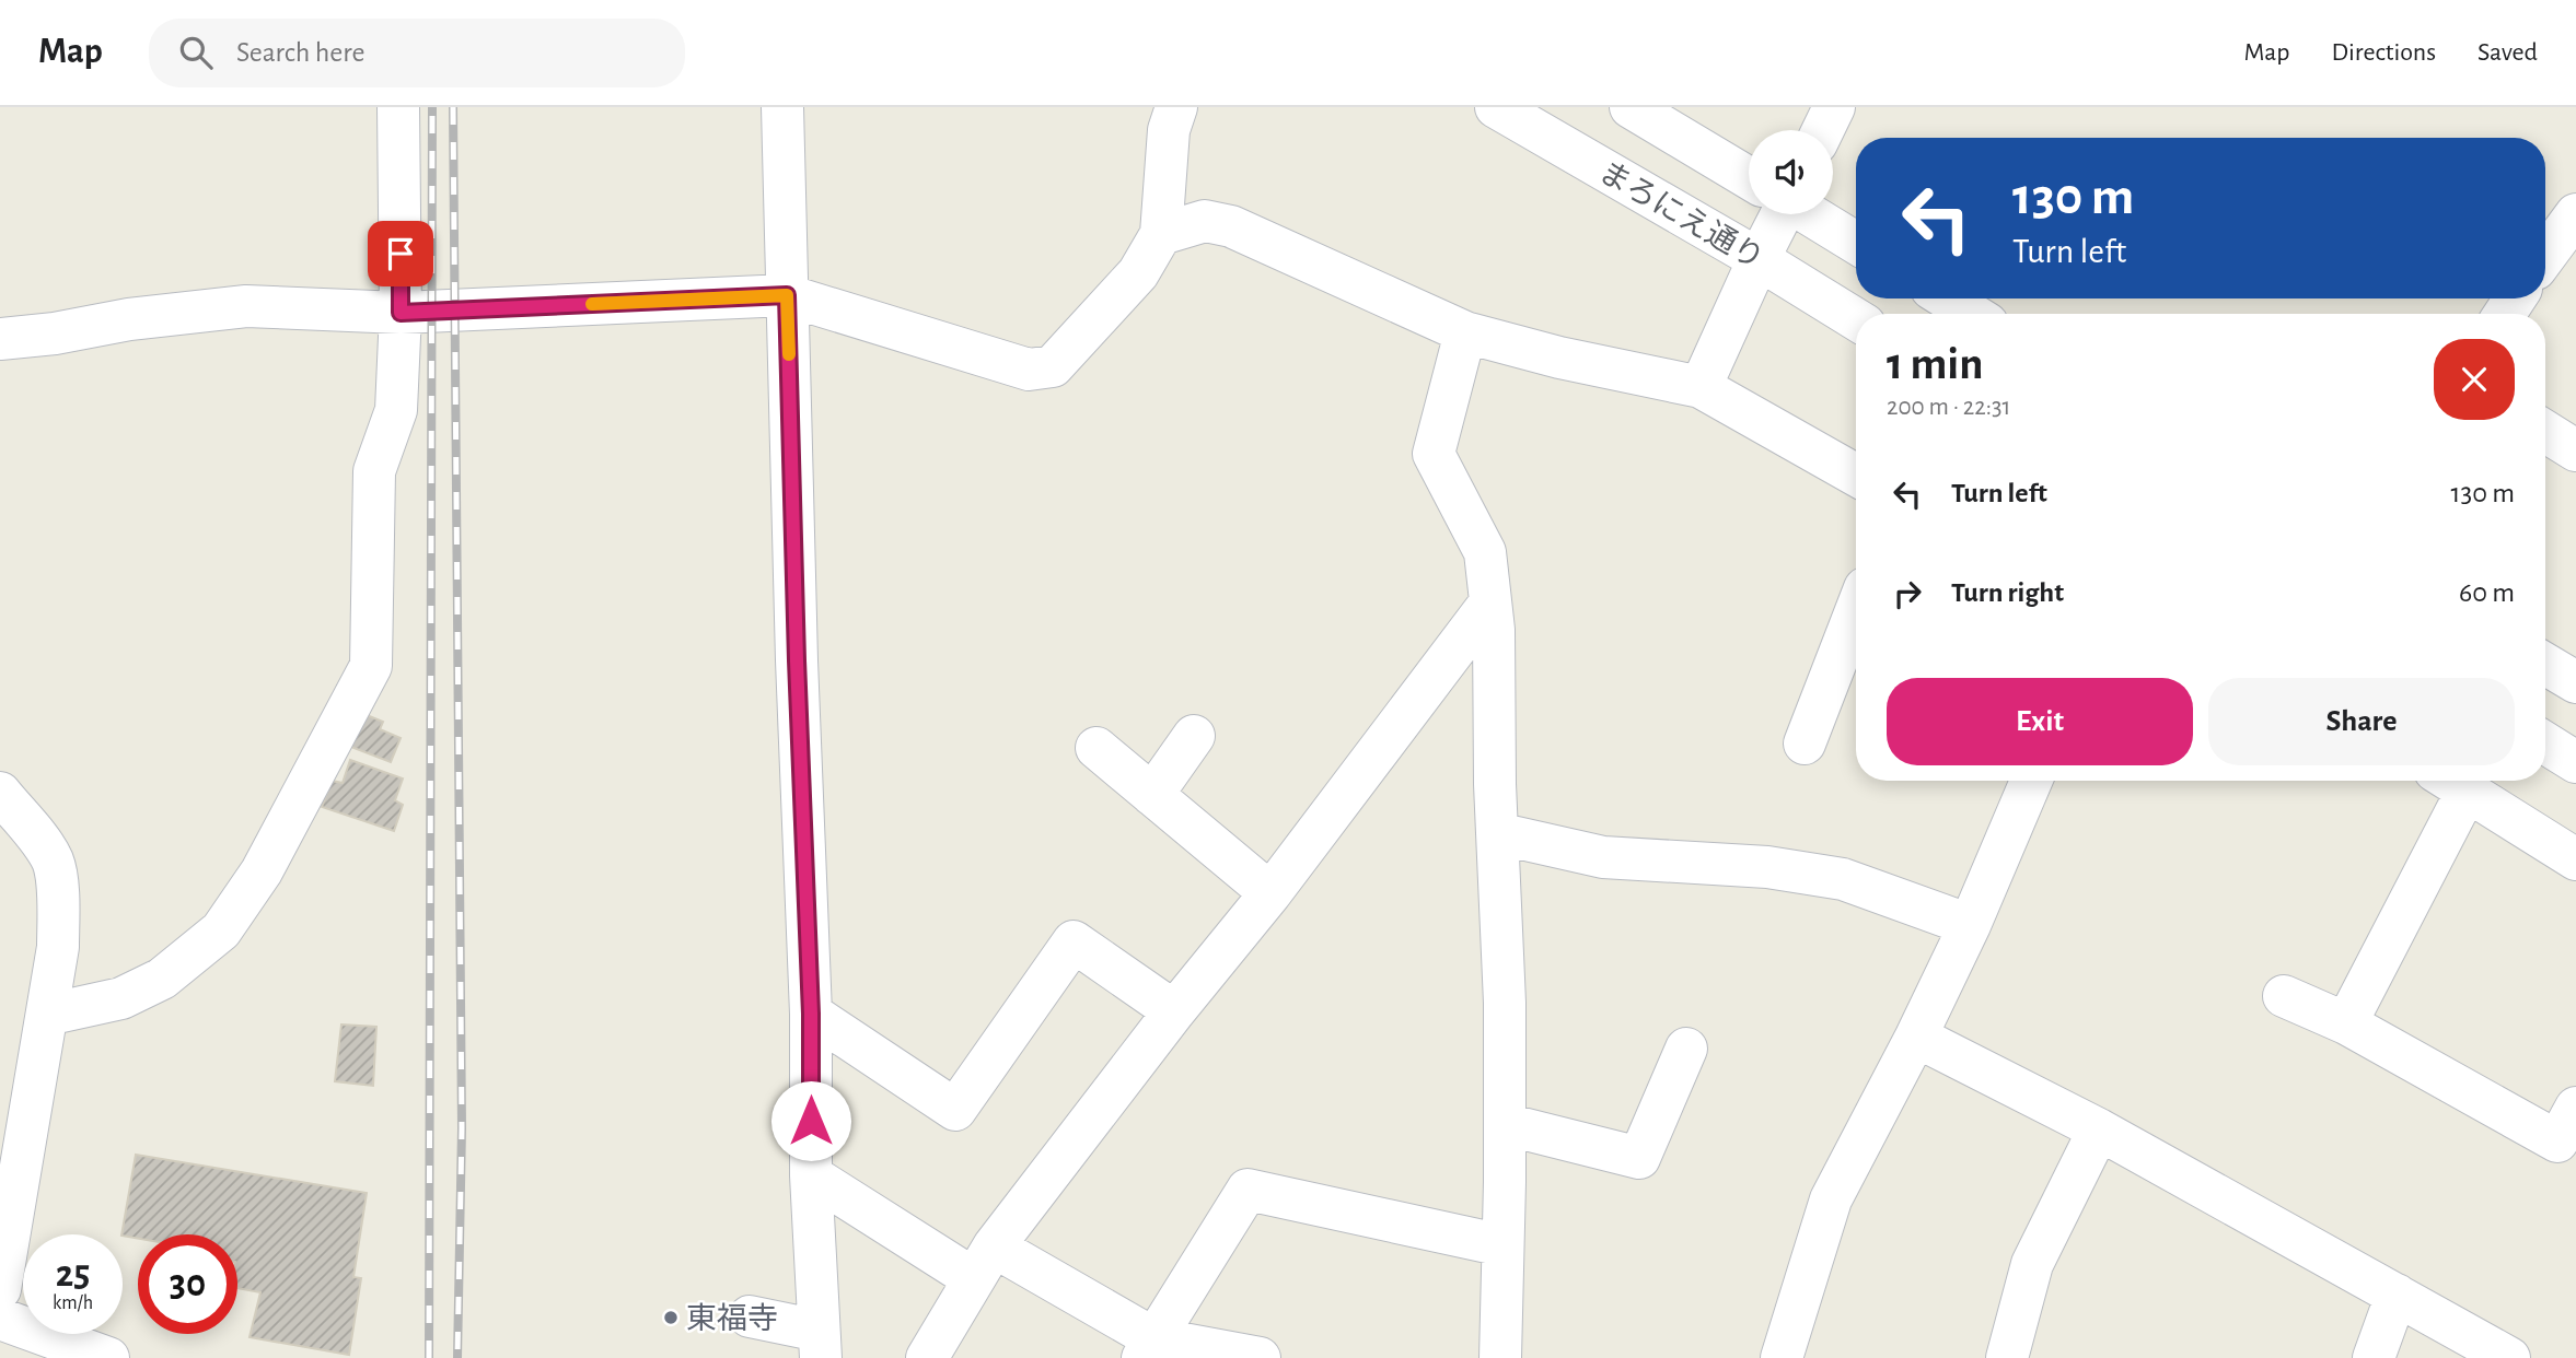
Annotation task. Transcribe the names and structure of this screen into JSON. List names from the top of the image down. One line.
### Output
{"streets":{"street":["まろにえ通り"]},"places":["東福寺"],"page":{"header":"Map","search":"Search here","nav":["Map","Directions","Saved"],"turn":["130 m","Turn left"],"heading":["1 min","200 m · 22:31"],"list":[{"name":"Turn left","value":"130 m"},{"name":"Turn right","value":"60 m"}],"buttons":["Exit","Share"],"speed":"25 km/h","limit":"30"}}
